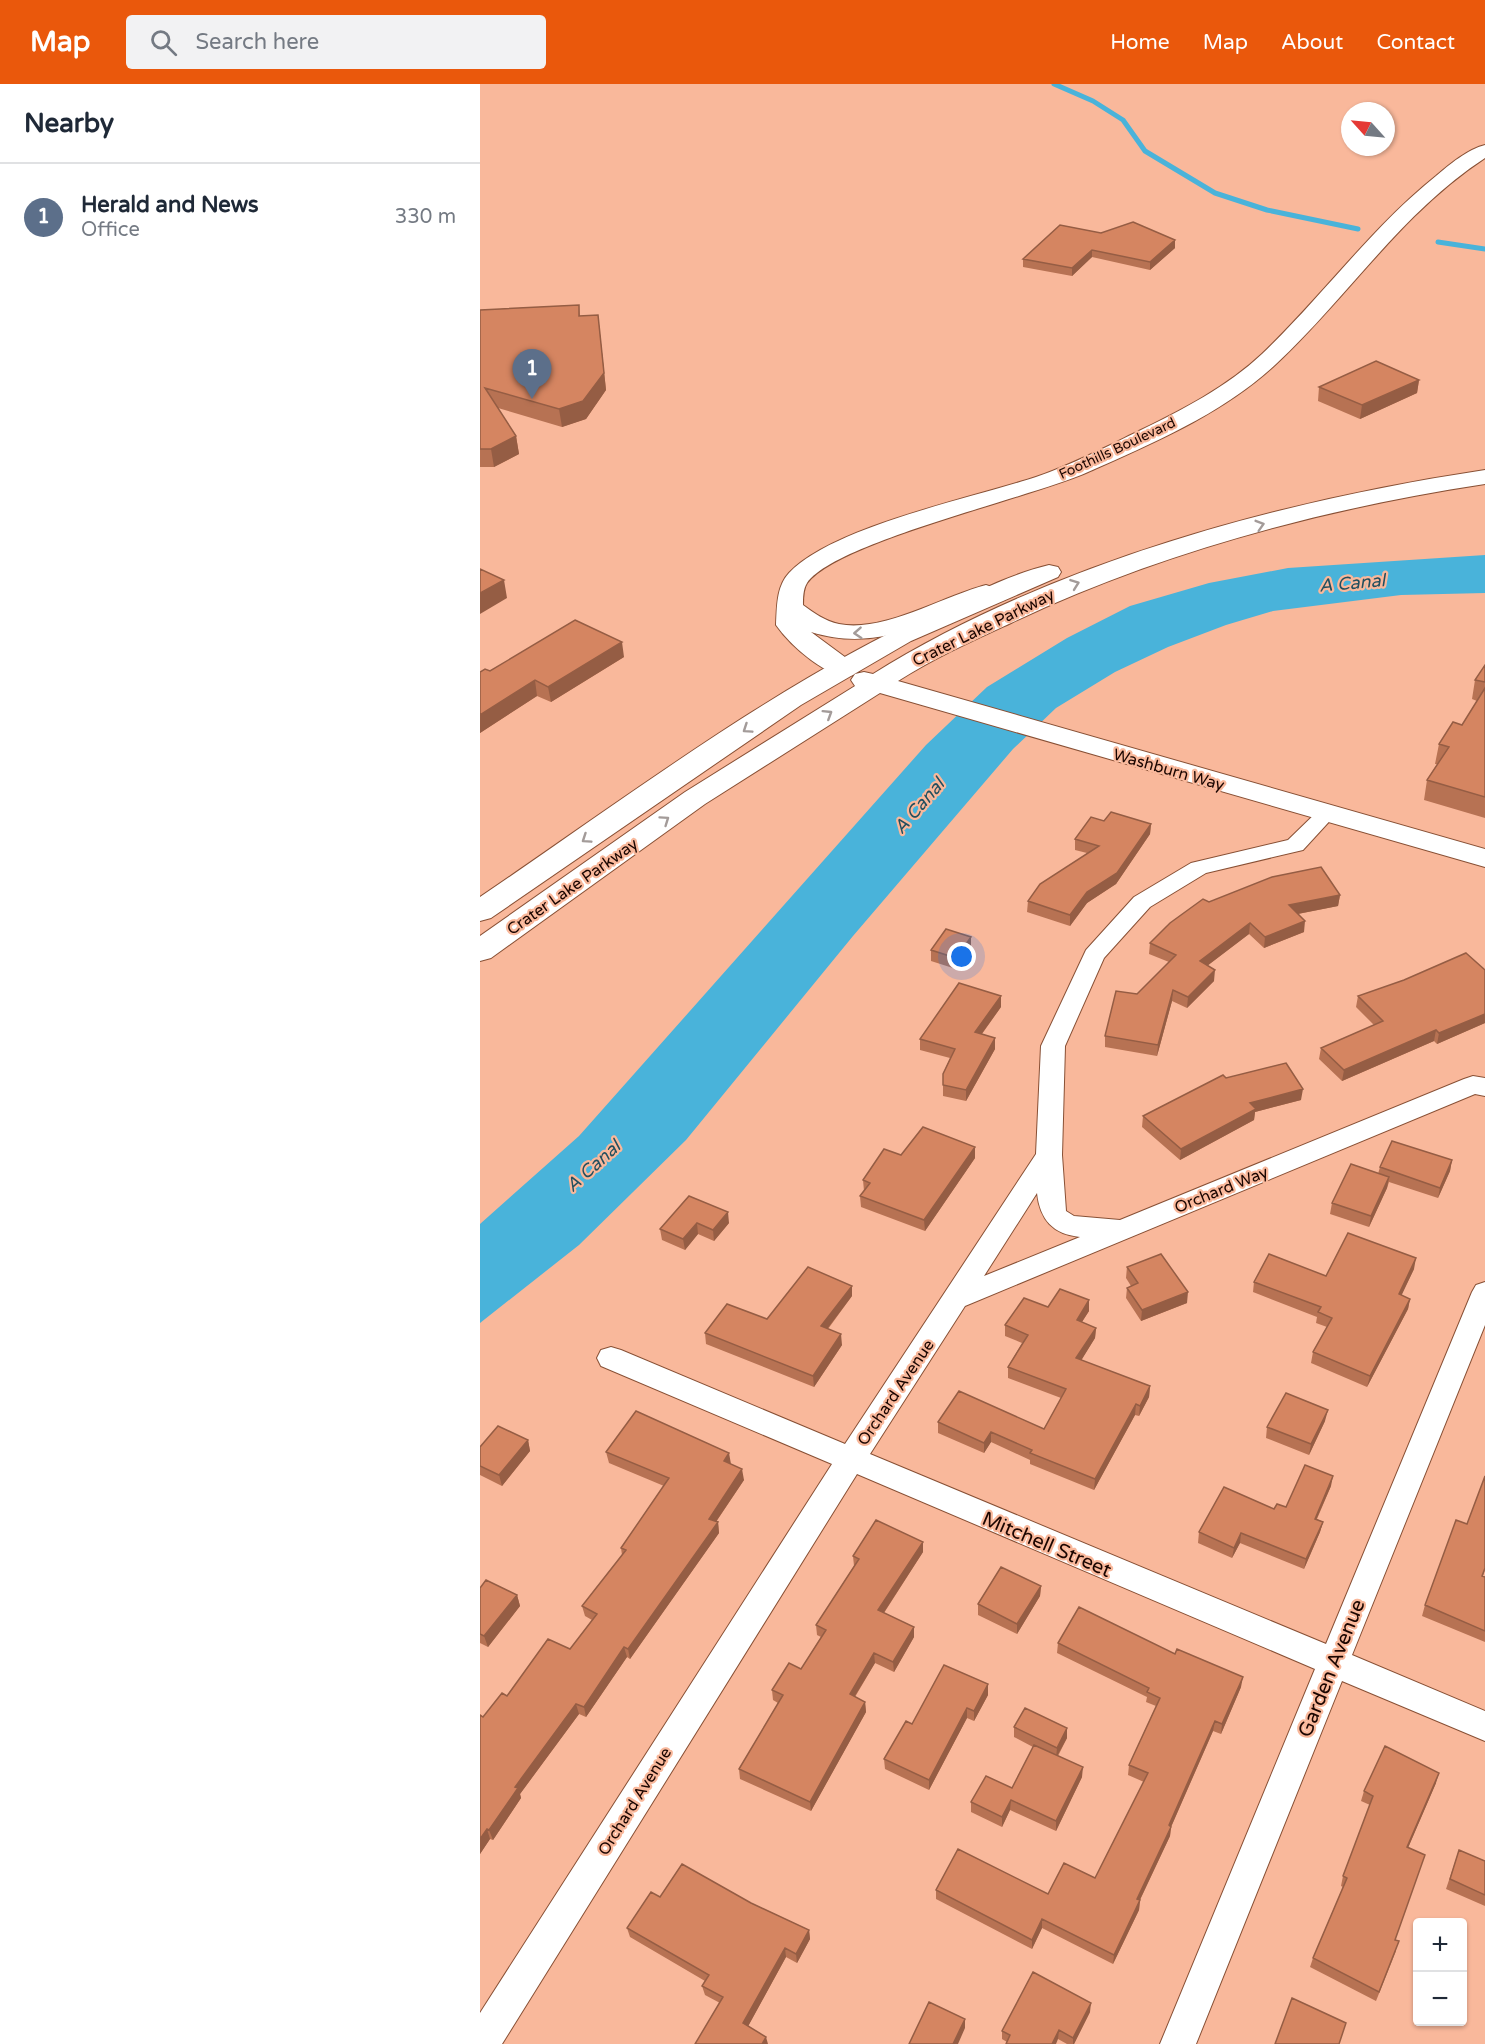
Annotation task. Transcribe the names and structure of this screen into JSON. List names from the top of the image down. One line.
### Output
{"streets":{"main road":["Foothills Boulevard","Crater Lake Parkway","Washburn Way"],"street":["Orchard Way","Orchard Avenue","Mitchell Street","Garden Avenue"]},"crossings":[["Crater Lake Parkway","Washburn Way"],["Orchard Way","Orchard Avenue"],["Orchard Avenue","Mitchell Street"],["Mitchell Street","Garden Avenue"]],"water":["A Canal"],"north":"top left","page":{"header":"Map","search":"Search here","nav":["Home","Map","About","Contact"],"heading":"Nearby","list":[{"mark":"1","name":"Herald and News","note":"Office","value":"330 m"}],"pins":"1","map_buttons":["+","−"]}}
